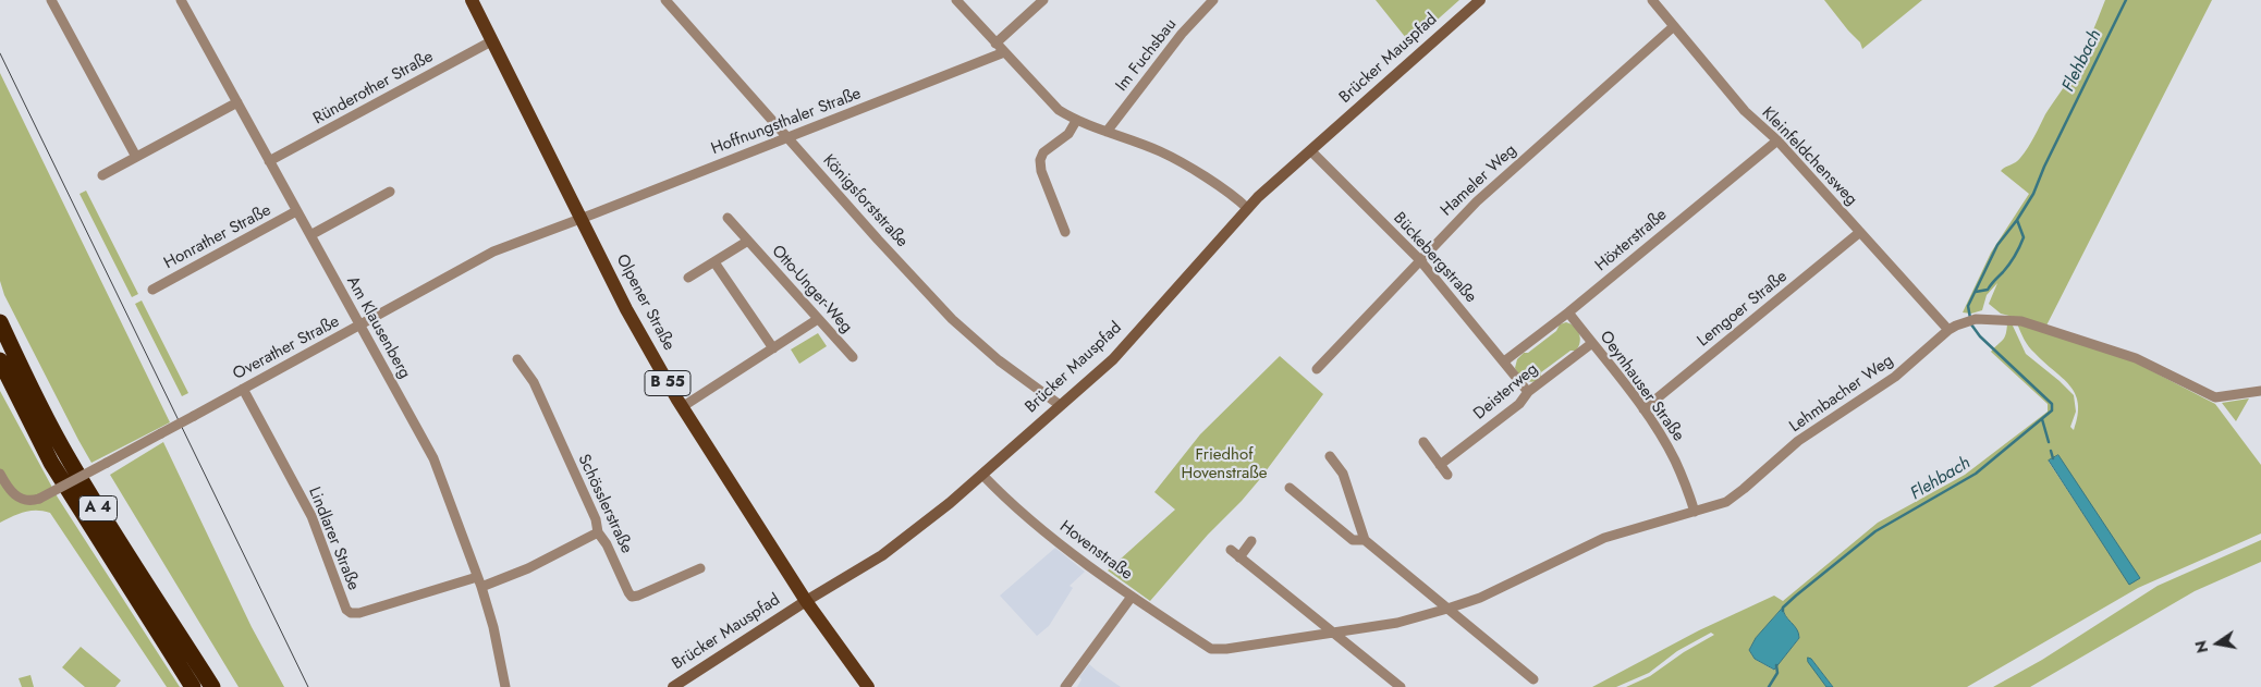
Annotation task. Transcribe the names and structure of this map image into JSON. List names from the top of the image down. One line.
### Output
{"streets":{"highway":["A 4"],"main road":["Brücker Mauspfad","Olpener Straße","B 55"],"street":["Im Fuchsbau","Ründerother Straße","Hoffnungsthaler Straße","Kleinfeldchensweg","Hameler Weg","Königsforststraße","Honrather Straße","Höxterstraße","Bückebergstraße","Otto-Unger-Weg","Lemgoer Straße","Am Klausenberg","Overather Straße","Oeynhauser Straße","Deisterweg","Lehmbacher Weg","Schösslerstraße","Lindlarer Straße","Hovenstraße"]},"crossings":[["Brücker Mauspfad","Königsforststraße"],["Brücker Mauspfad","Bückebergstraße"],["Brücker Mauspfad","Olpener Straße"],["Brücker Mauspfad","Hovenstraße"],["Ründerother Straße","Olpener Straße"],["Ründerother Straße","Am Klausenberg"],["Hoffnungsthaler Straße","Königsforststraße"],["Hoffnungsthaler Straße","Olpener Straße"],["Hoffnungsthaler Straße","Overather Straße"],["Kleinfeldchensweg","Hameler Weg"],["Kleinfeldchensweg","Höxterstraße"],["Kleinfeldchensweg","Lemgoer Straße"],["Kleinfeldchensweg","Lehmbacher Weg"],["Hameler Weg","Bückebergstraße"],["Honrather Straße","Am Klausenberg"],["Höxterstraße","Bückebergstraße"],["Höxterstraße","Oeynhauser Straße"],["Bückebergstraße","Deisterweg"],["Olpener Straße","Overather Straße"],["Lemgoer Straße","Oeynhauser Straße"],["Am Klausenberg","Overather Straße"],["Am Klausenberg","Lindlarer Straße"],["Overather Straße","Lindlarer Straße"],["Oeynhauser Straße","Deisterweg"],["Oeynhauser Straße","Lehmbacher Weg"],["Lehmbacher Weg","Hovenstraße"]],"water":["Flehbach"],"parks":["Friedhof Hovenstraße"],"north":"left"}
